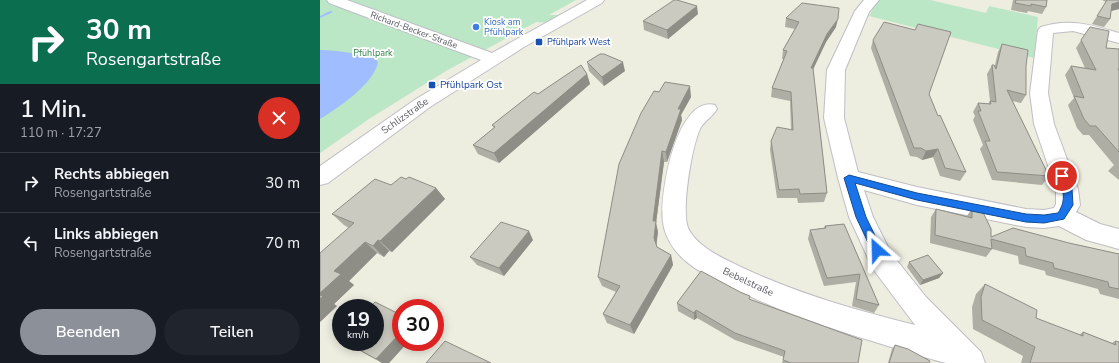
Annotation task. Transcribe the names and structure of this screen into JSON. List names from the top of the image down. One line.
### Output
{"streets":{"street":["Richard-Becker-Straße","Schlizstraße","Bebelstraße"]},"crossings":[["Richard-Becker-Straße","Schlizstraße"]],"parks":["Pfühlpark"],"places":{"other":["Kiosk am Pfühlpark"],"transit":["Pfühlpark West","Pfühlpark Ost"]},"page":{"turn":["30 m","Rosengartstraße"],"heading":["1 Min.","110 m · 17:27"],"list":[{"name":"Rechts abbiegen","note":"Rosengartstraße","value":"30 m"},{"name":"Links abbiegen","note":"Rosengartstraße","value":"70 m"}],"speed":"19 km/h","limit":"30","buttons":["Beenden","Teilen"]}}
